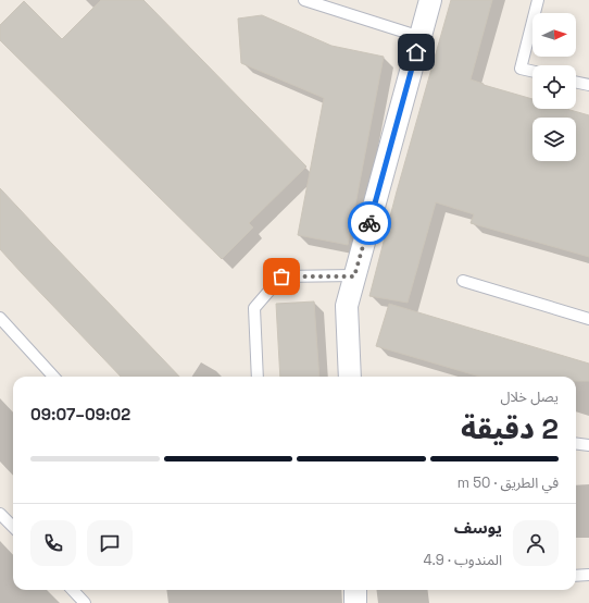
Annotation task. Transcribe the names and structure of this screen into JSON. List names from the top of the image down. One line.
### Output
{"north":"right","page":{"heading":["2 دقيقة","يصل خلال","09:02–09:07"],"panel":["يوسف","المندوب · 4.9"],"bar":"في الطريق · 50 m"}}
